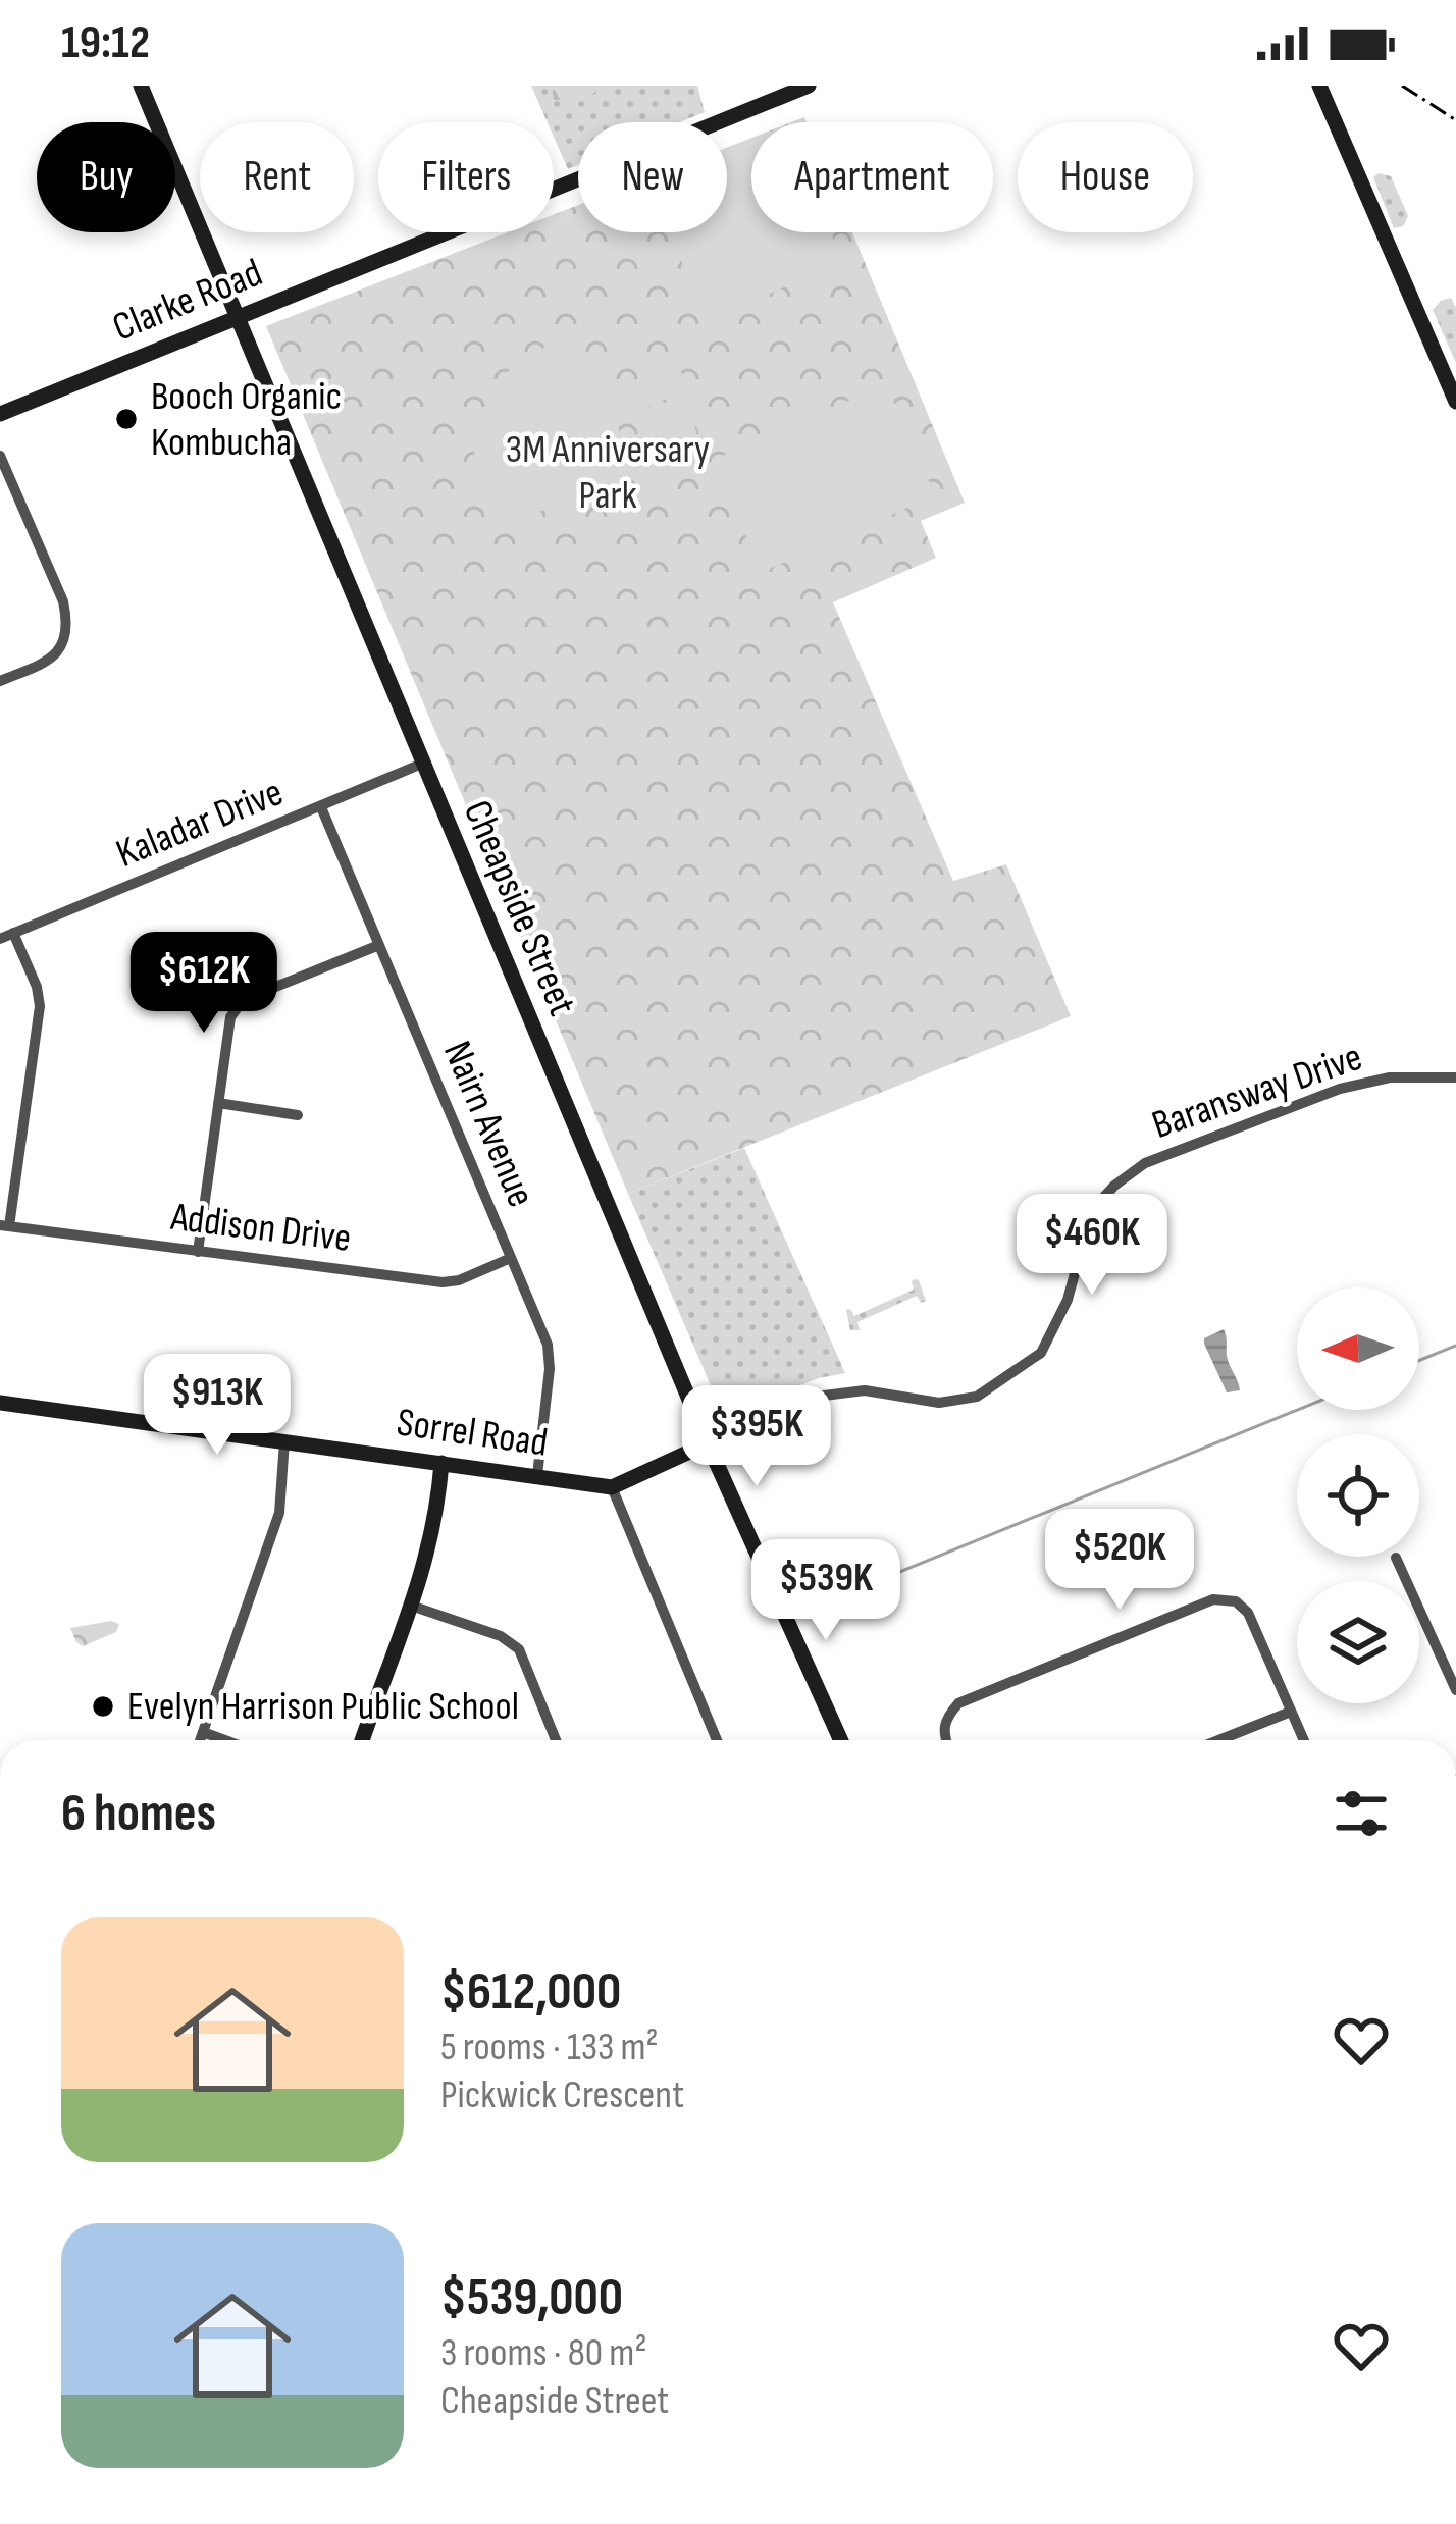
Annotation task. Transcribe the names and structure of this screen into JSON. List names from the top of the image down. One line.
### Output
{"streets":{"street":["Clarke Road","Kaladar Drive","Cheapside Street","Baransway Drive","Nairn Avenue","Addison Drive","Sorrel Road"]},"crossings":[["Clarke Road","Cheapside Street"],["Kaladar Drive","Cheapside Street"],["Kaladar Drive","Nairn Avenue"],["Cheapside Street","Baransway Drive"],["Nairn Avenue","Addison Drive"],["Nairn Avenue","Sorrel Road"]],"parks":["3M Anniversary Park"],"places":["Booch Organic Kombucha","Evelyn Harrison Public School"],"north":"left","page":{"status":"19:12","chip":["Buy","Rent","Filters","New","Apartment","House"],"price":["$612K","$460K","$913K","$395K","$520K","$539K"],"heading":"6 homes","list":[{"name":"$612,000","note":"5 rooms · 133 m² · Pickwick Crescent"},{"name":"$539,000","note":"3 rooms · 80 m² · Cheapside Street"}]}}
